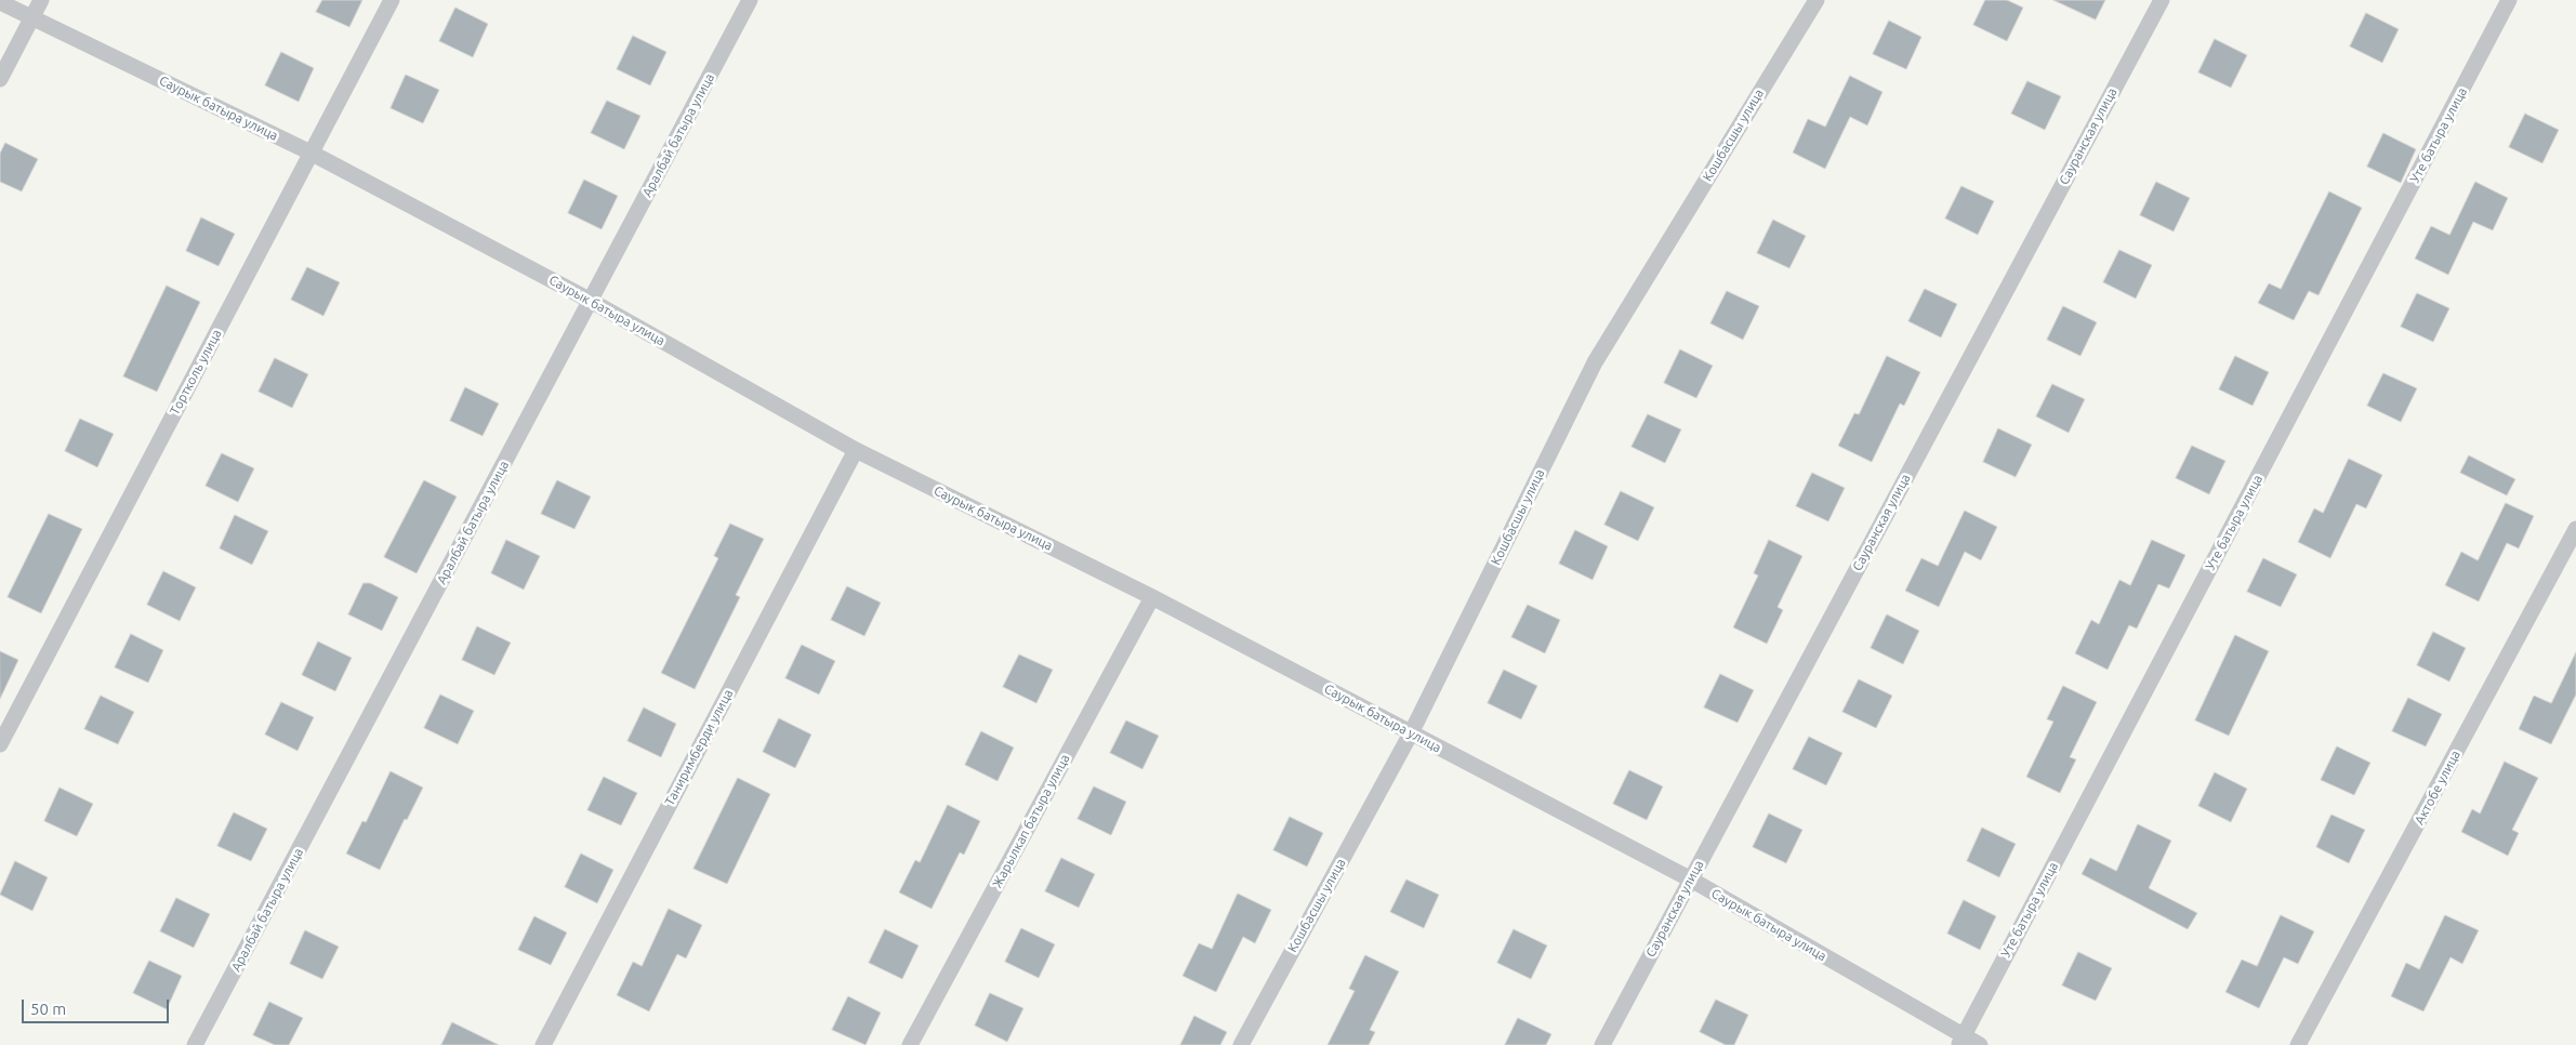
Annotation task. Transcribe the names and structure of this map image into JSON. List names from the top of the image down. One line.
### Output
{"streets":{"street":["Саурык батыра улица","Аралбай батыра улица","Кошбасшы улица","Уте батыра улица","Сауранская улица","Тортколь улица","Таниримберди улица","Актобе улица","Жарылкап батыра улица"]},"crossings":[["Саурык батыра улица","Аралбай батыра улица"],["Саурык батыра улица","Кошбасшы улица"],["Саурык батыра улица","Уте батыра улица"],["Саурык батыра улица","Сауранская улица"],["Саурык батыра улица","Тортколь улица"],["Саурык батыра улица","Таниримберди улица"],["Саурык батыра улица","Жарылкап батыра улица"]],"scale_bar":"50 m"}
